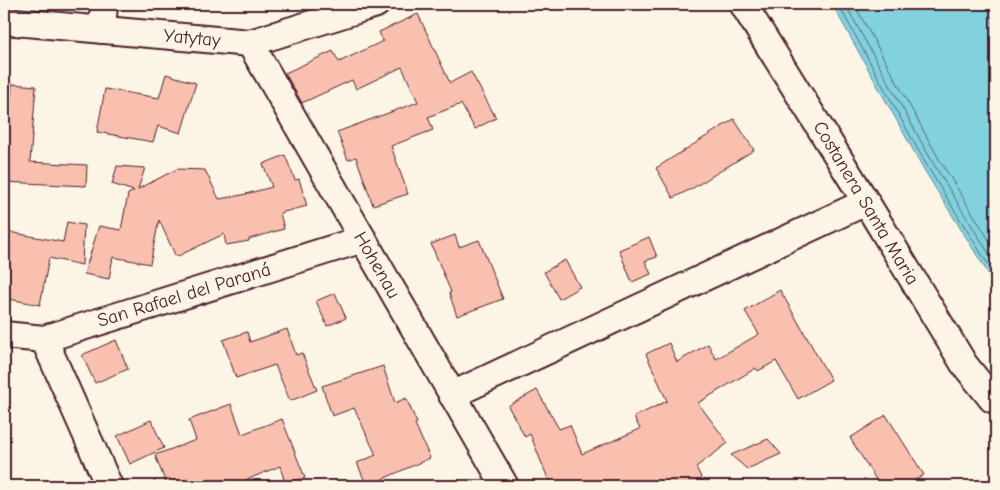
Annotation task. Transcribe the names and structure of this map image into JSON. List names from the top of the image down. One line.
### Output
{"streets":{"street":["Yatytay","Costanera Santa Maria","Hohenau","San Rafael del Paraná"]},"crossings":[["Yatytay","Hohenau"],["Hohenau","San Rafael del Paraná"]]}
